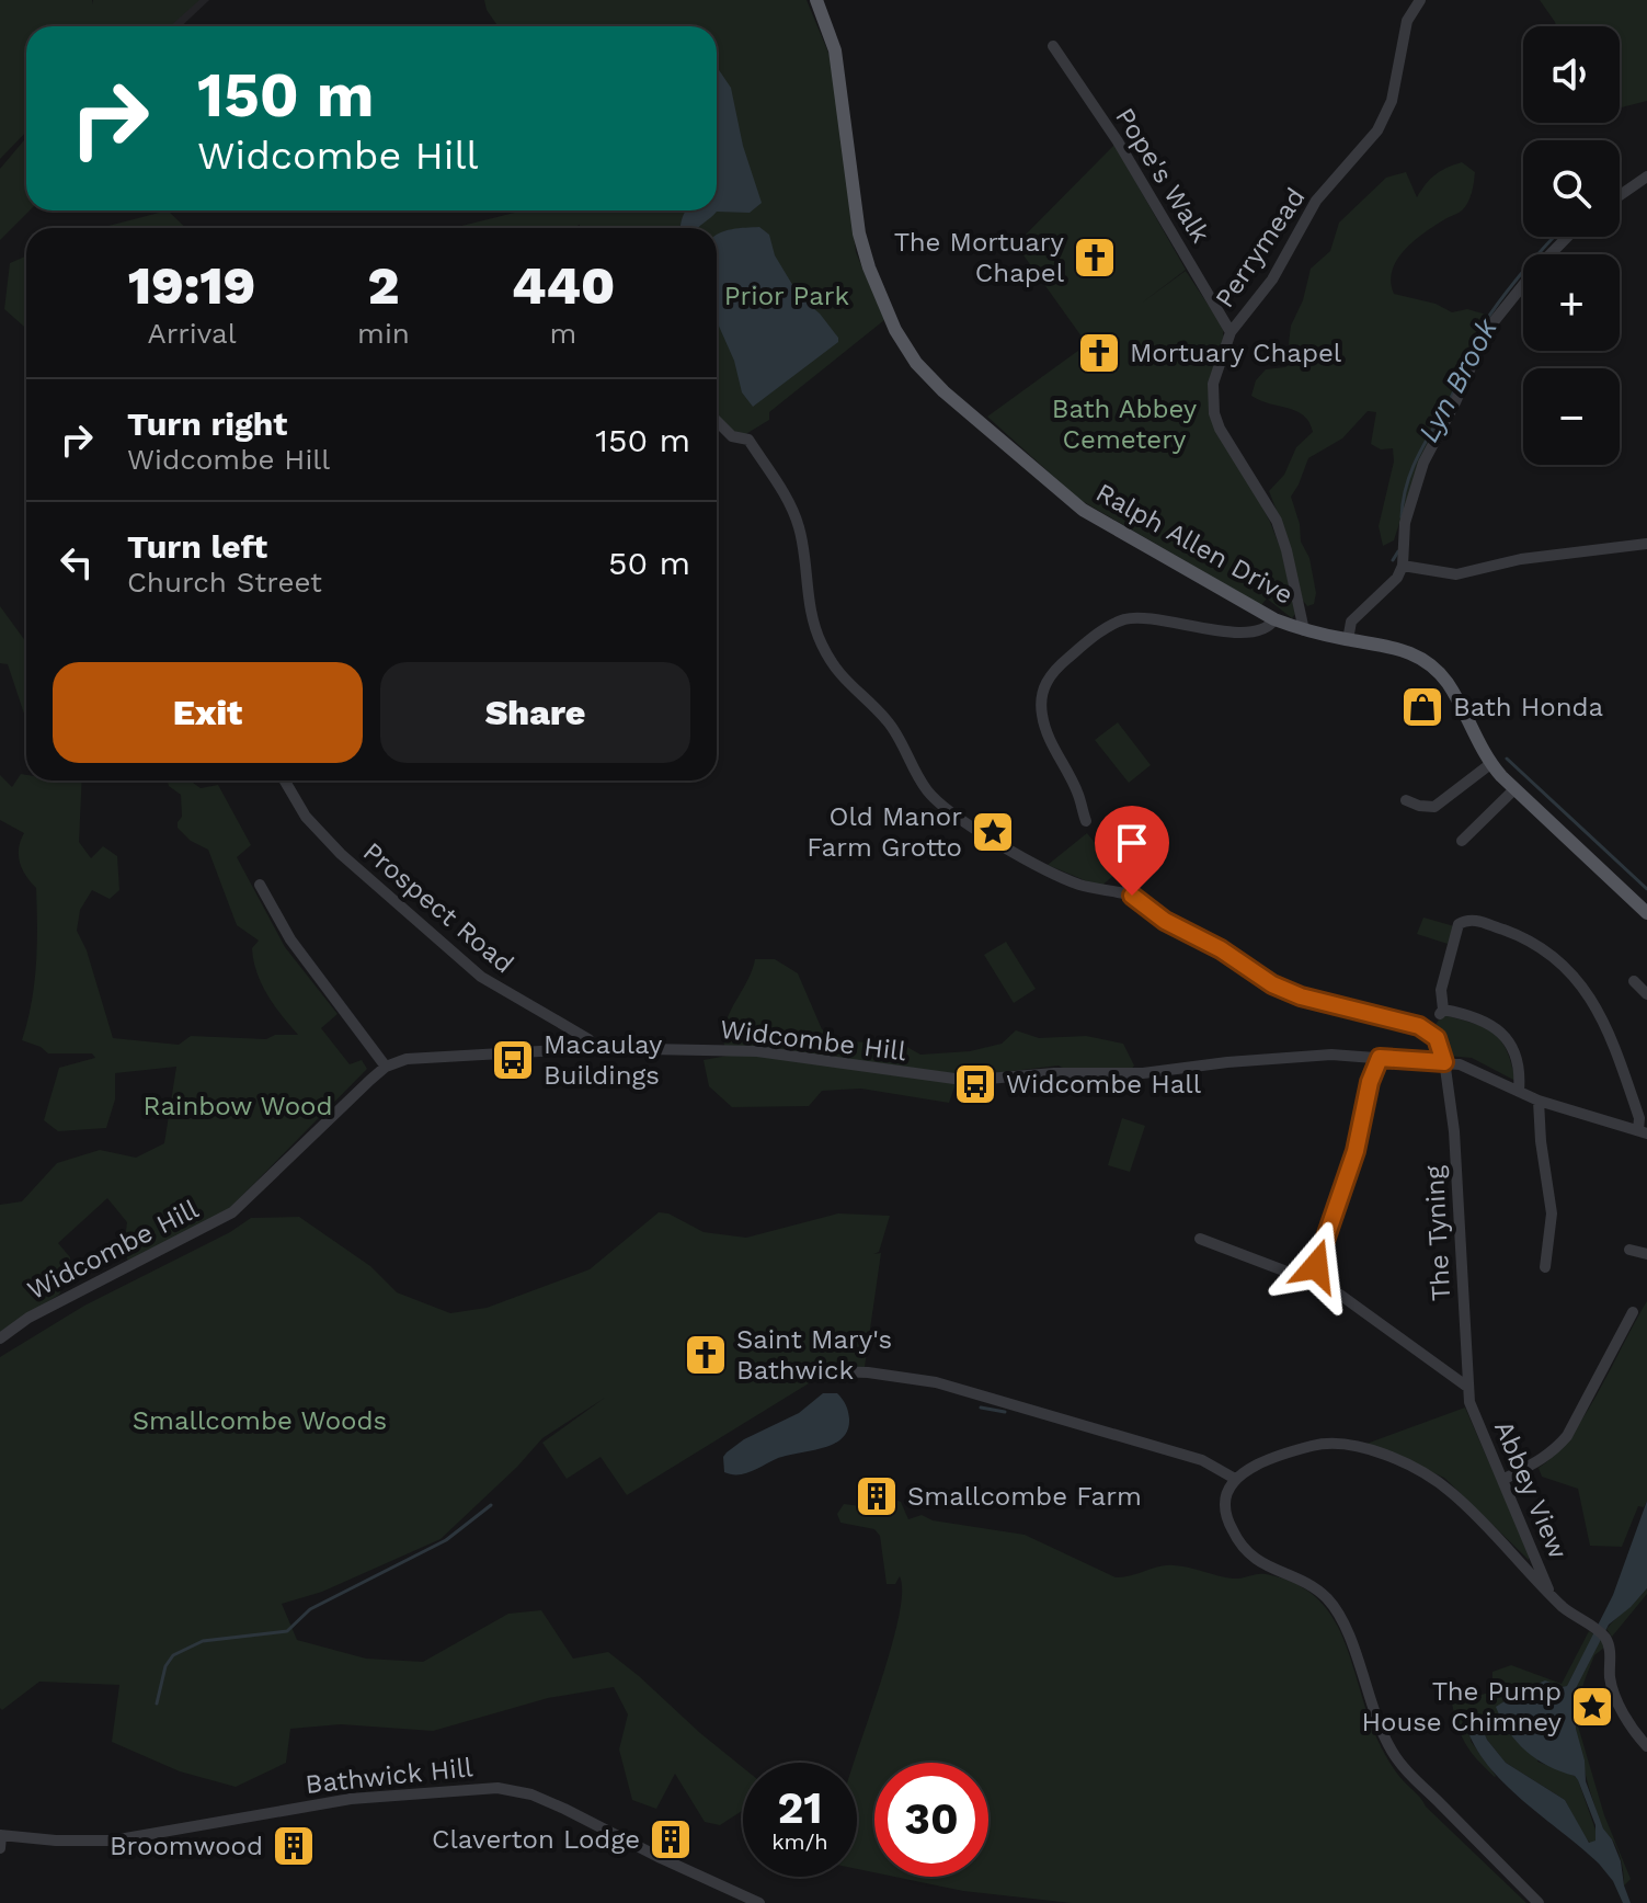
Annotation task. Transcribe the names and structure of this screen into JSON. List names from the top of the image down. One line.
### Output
{"streets":{"main road":["Ralph Allen Drive"],"street":["Pope's Walk","Perrymead","Prospect Road","Widcombe Hill","The Tyning","Abbey View","Bathwick Hill"]},"crossings":[["Pope's Walk","Perrymead"],["Perrymead","Ralph Allen Drive"],["Prospect Road","Widcombe Hill"],["Widcombe Hill","The Tyning"],["The Tyning","Abbey View"]],"water":["Lyn Brook"],"parks":["Prior Park","Bath Abbey Cemetery","Rainbow Wood","Smallcombe Woods"],"places":{"church":["The Mortuary Chapel","Mortuary Chapel","Saint Mary's Bathwick"],"shop":["Bath Honda"],"place":["Old Manor Farm Grotto","The Pump House Chimney"],"bus stop":["Macaulay Buildings","Widcombe Hall"],"building":["Smallcombe Farm","Claverton Lodge","Broomwood"]},"page":{"map_buttons":["+","−"],"turn":["150 m","Widcombe Hill"],"eta":["19:19","Arrival","2","min","440","m"],"list":[{"name":"Turn right","note":"Widcombe Hill","value":"150 m"},{"name":"Turn left","note":"Church Street","value":"50 m"}],"buttons":["Exit","Share"],"speed":"21 km/h","limit":"30"}}
